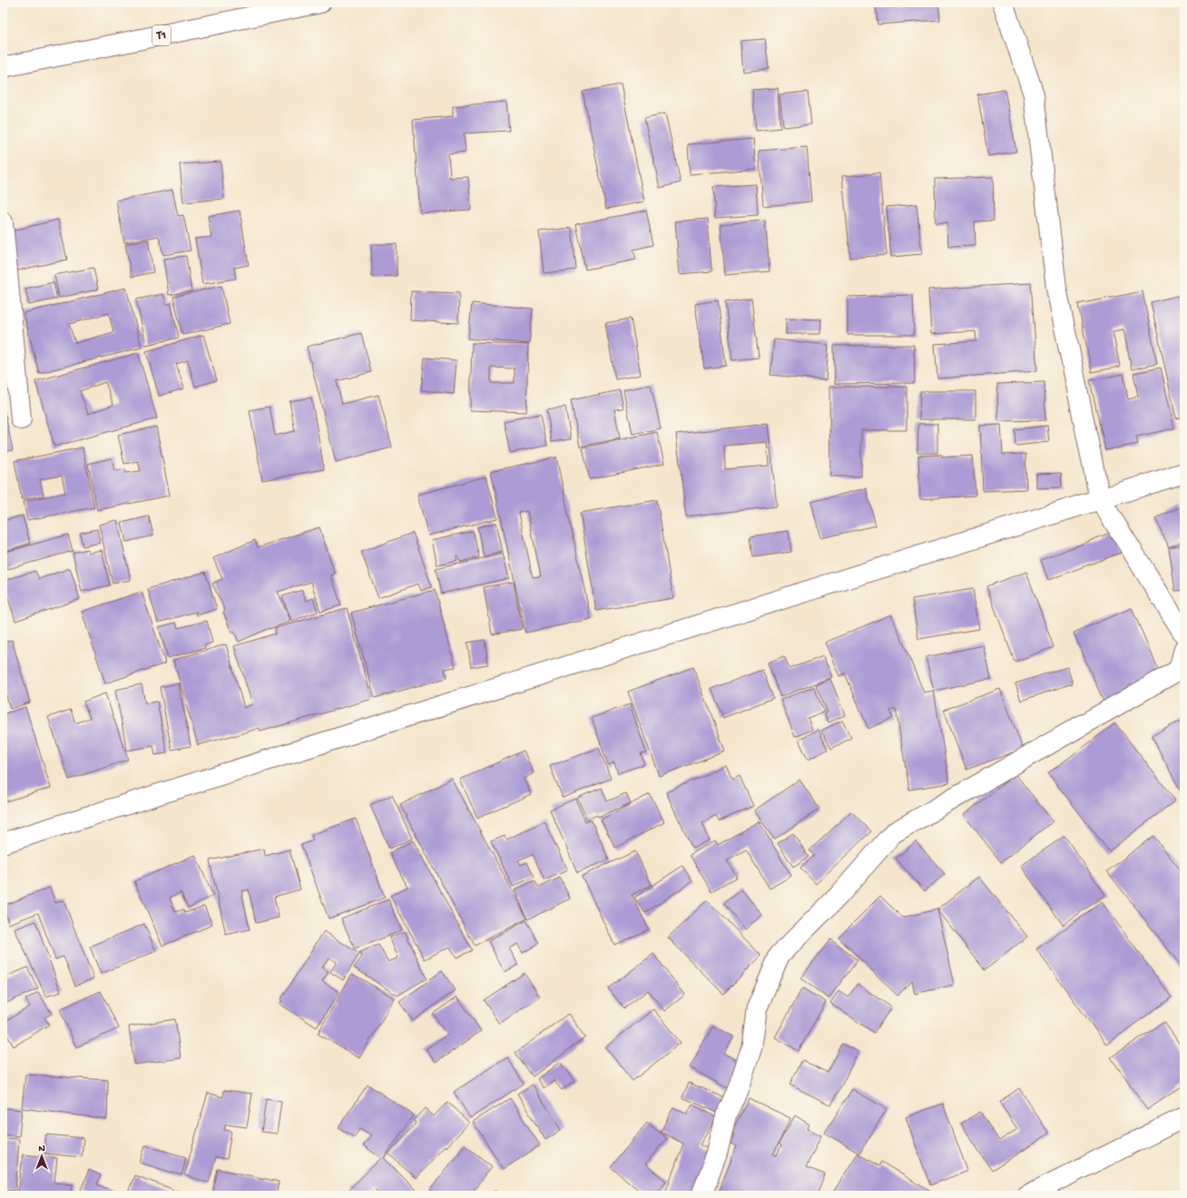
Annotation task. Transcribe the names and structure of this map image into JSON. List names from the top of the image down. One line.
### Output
{"streets":{"main road":["T1"]},"north":"top"}
